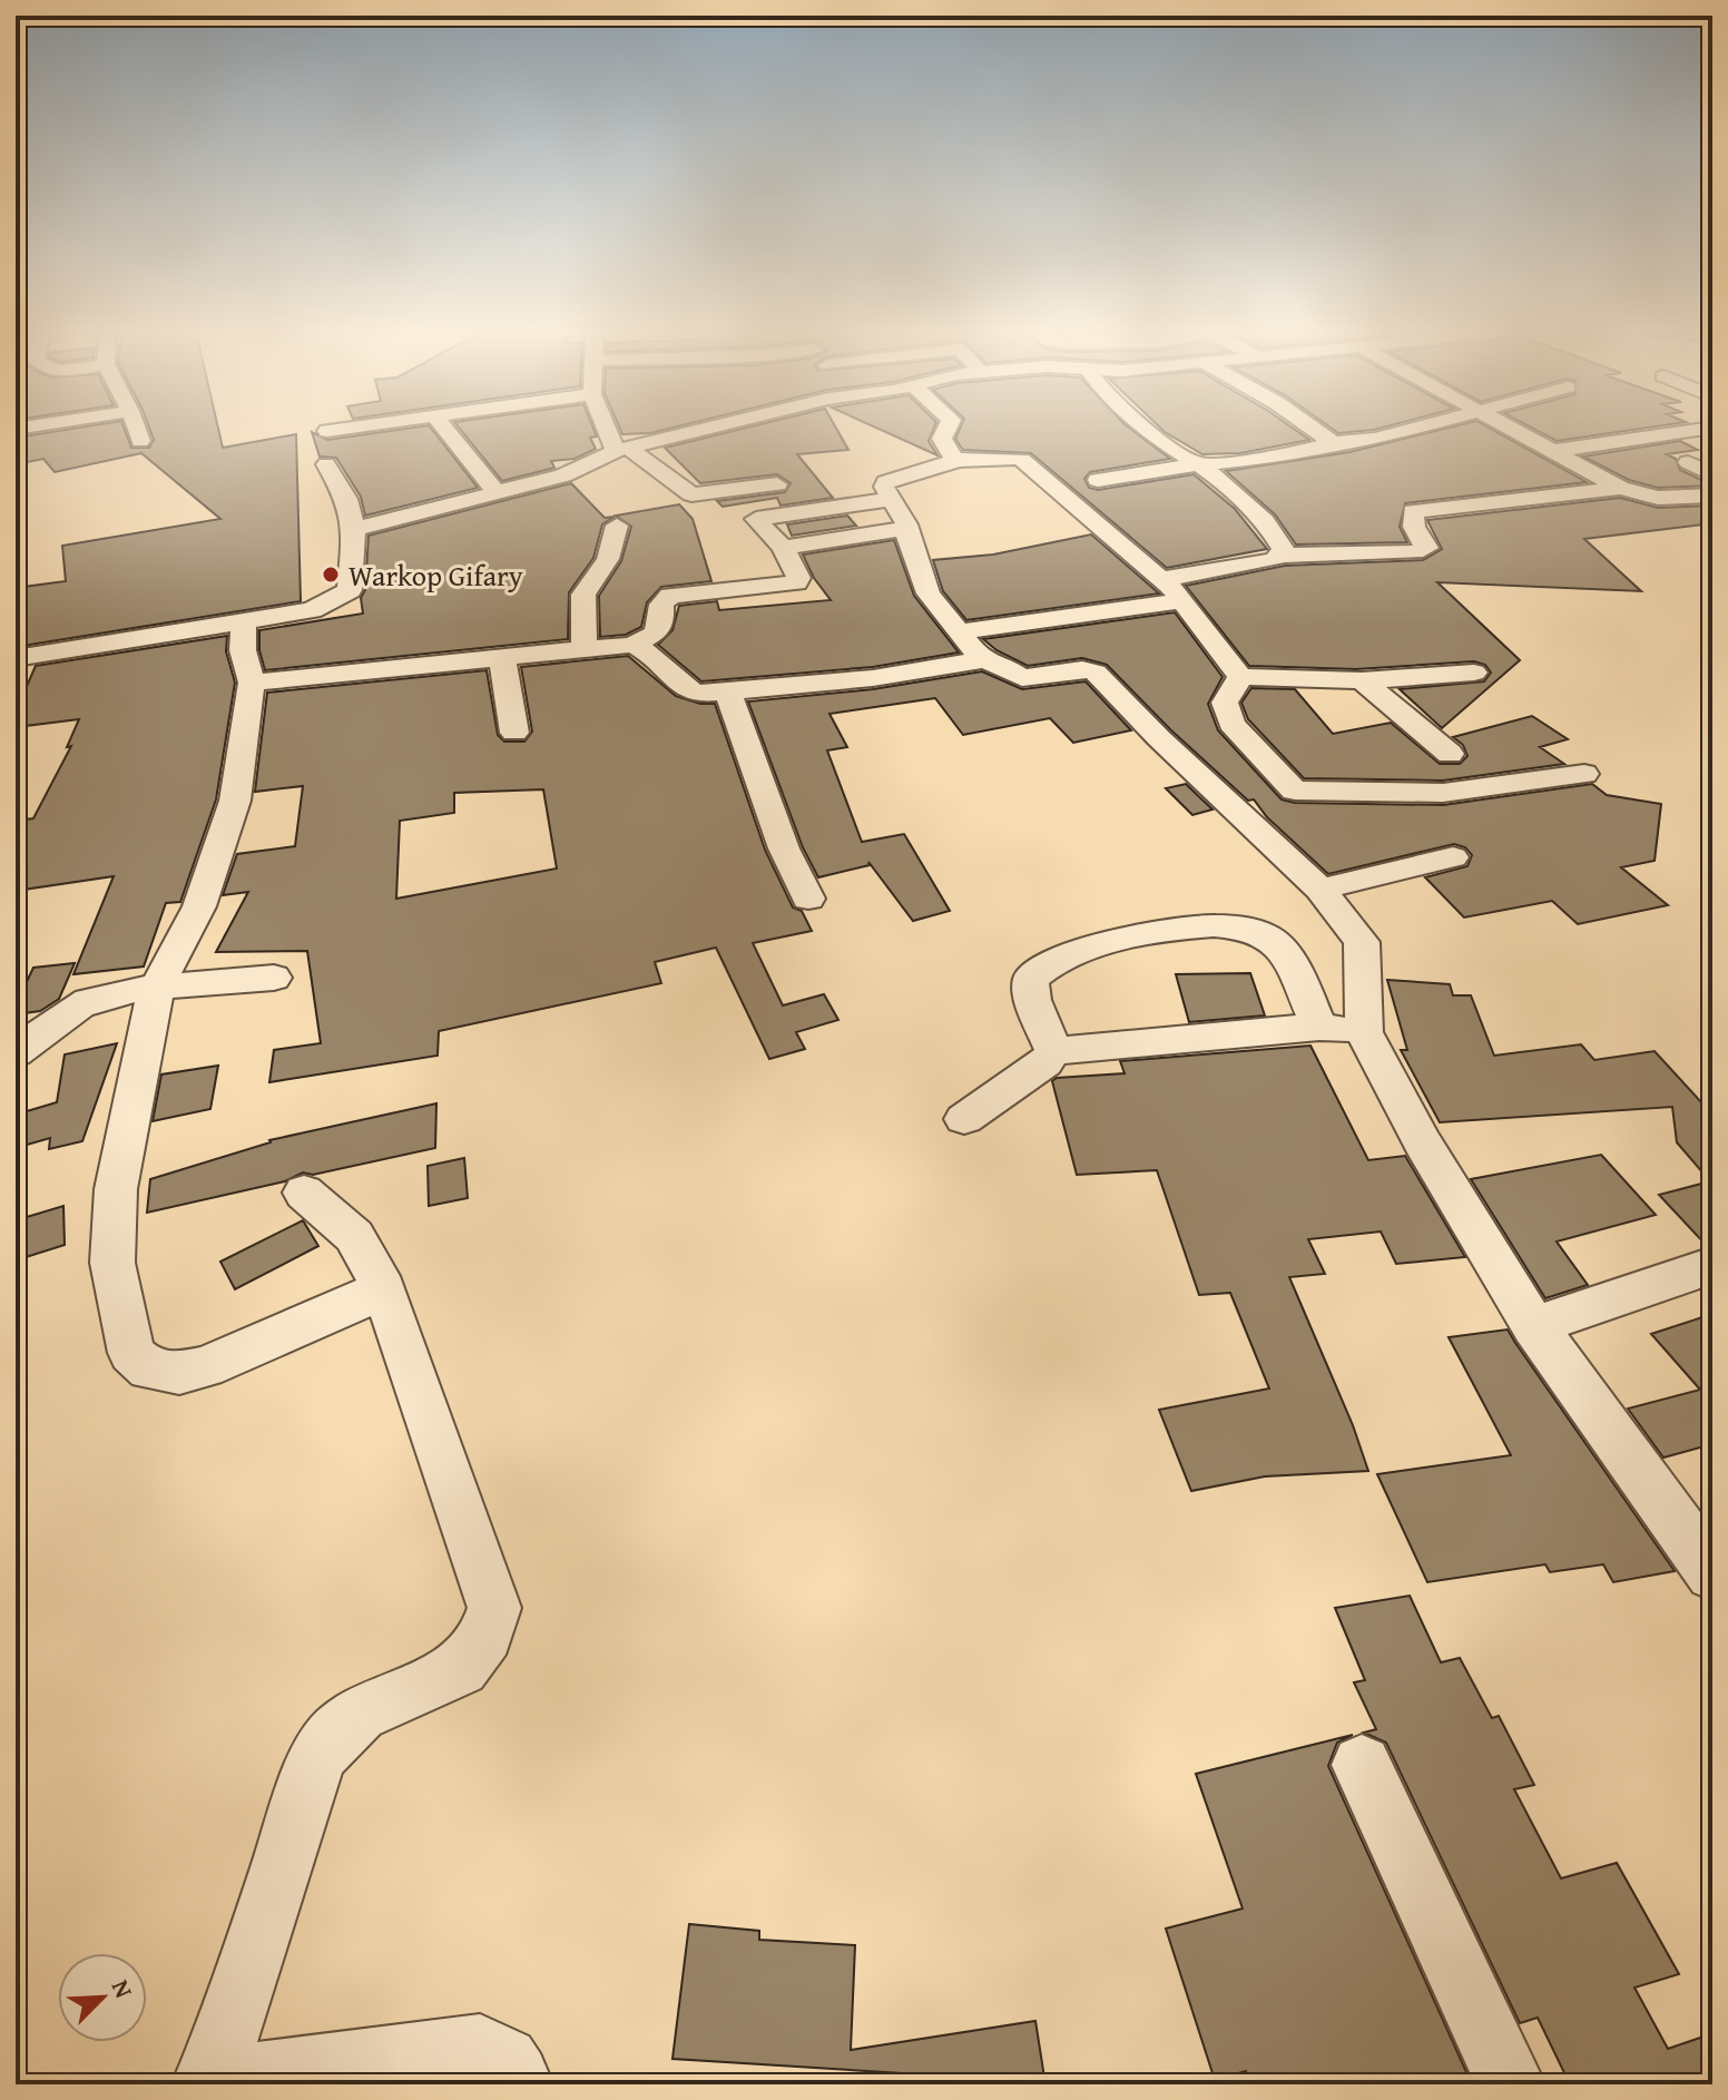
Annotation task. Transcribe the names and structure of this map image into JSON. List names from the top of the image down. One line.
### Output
{"places":["Warkop Gifary"],"north":"top right"}
